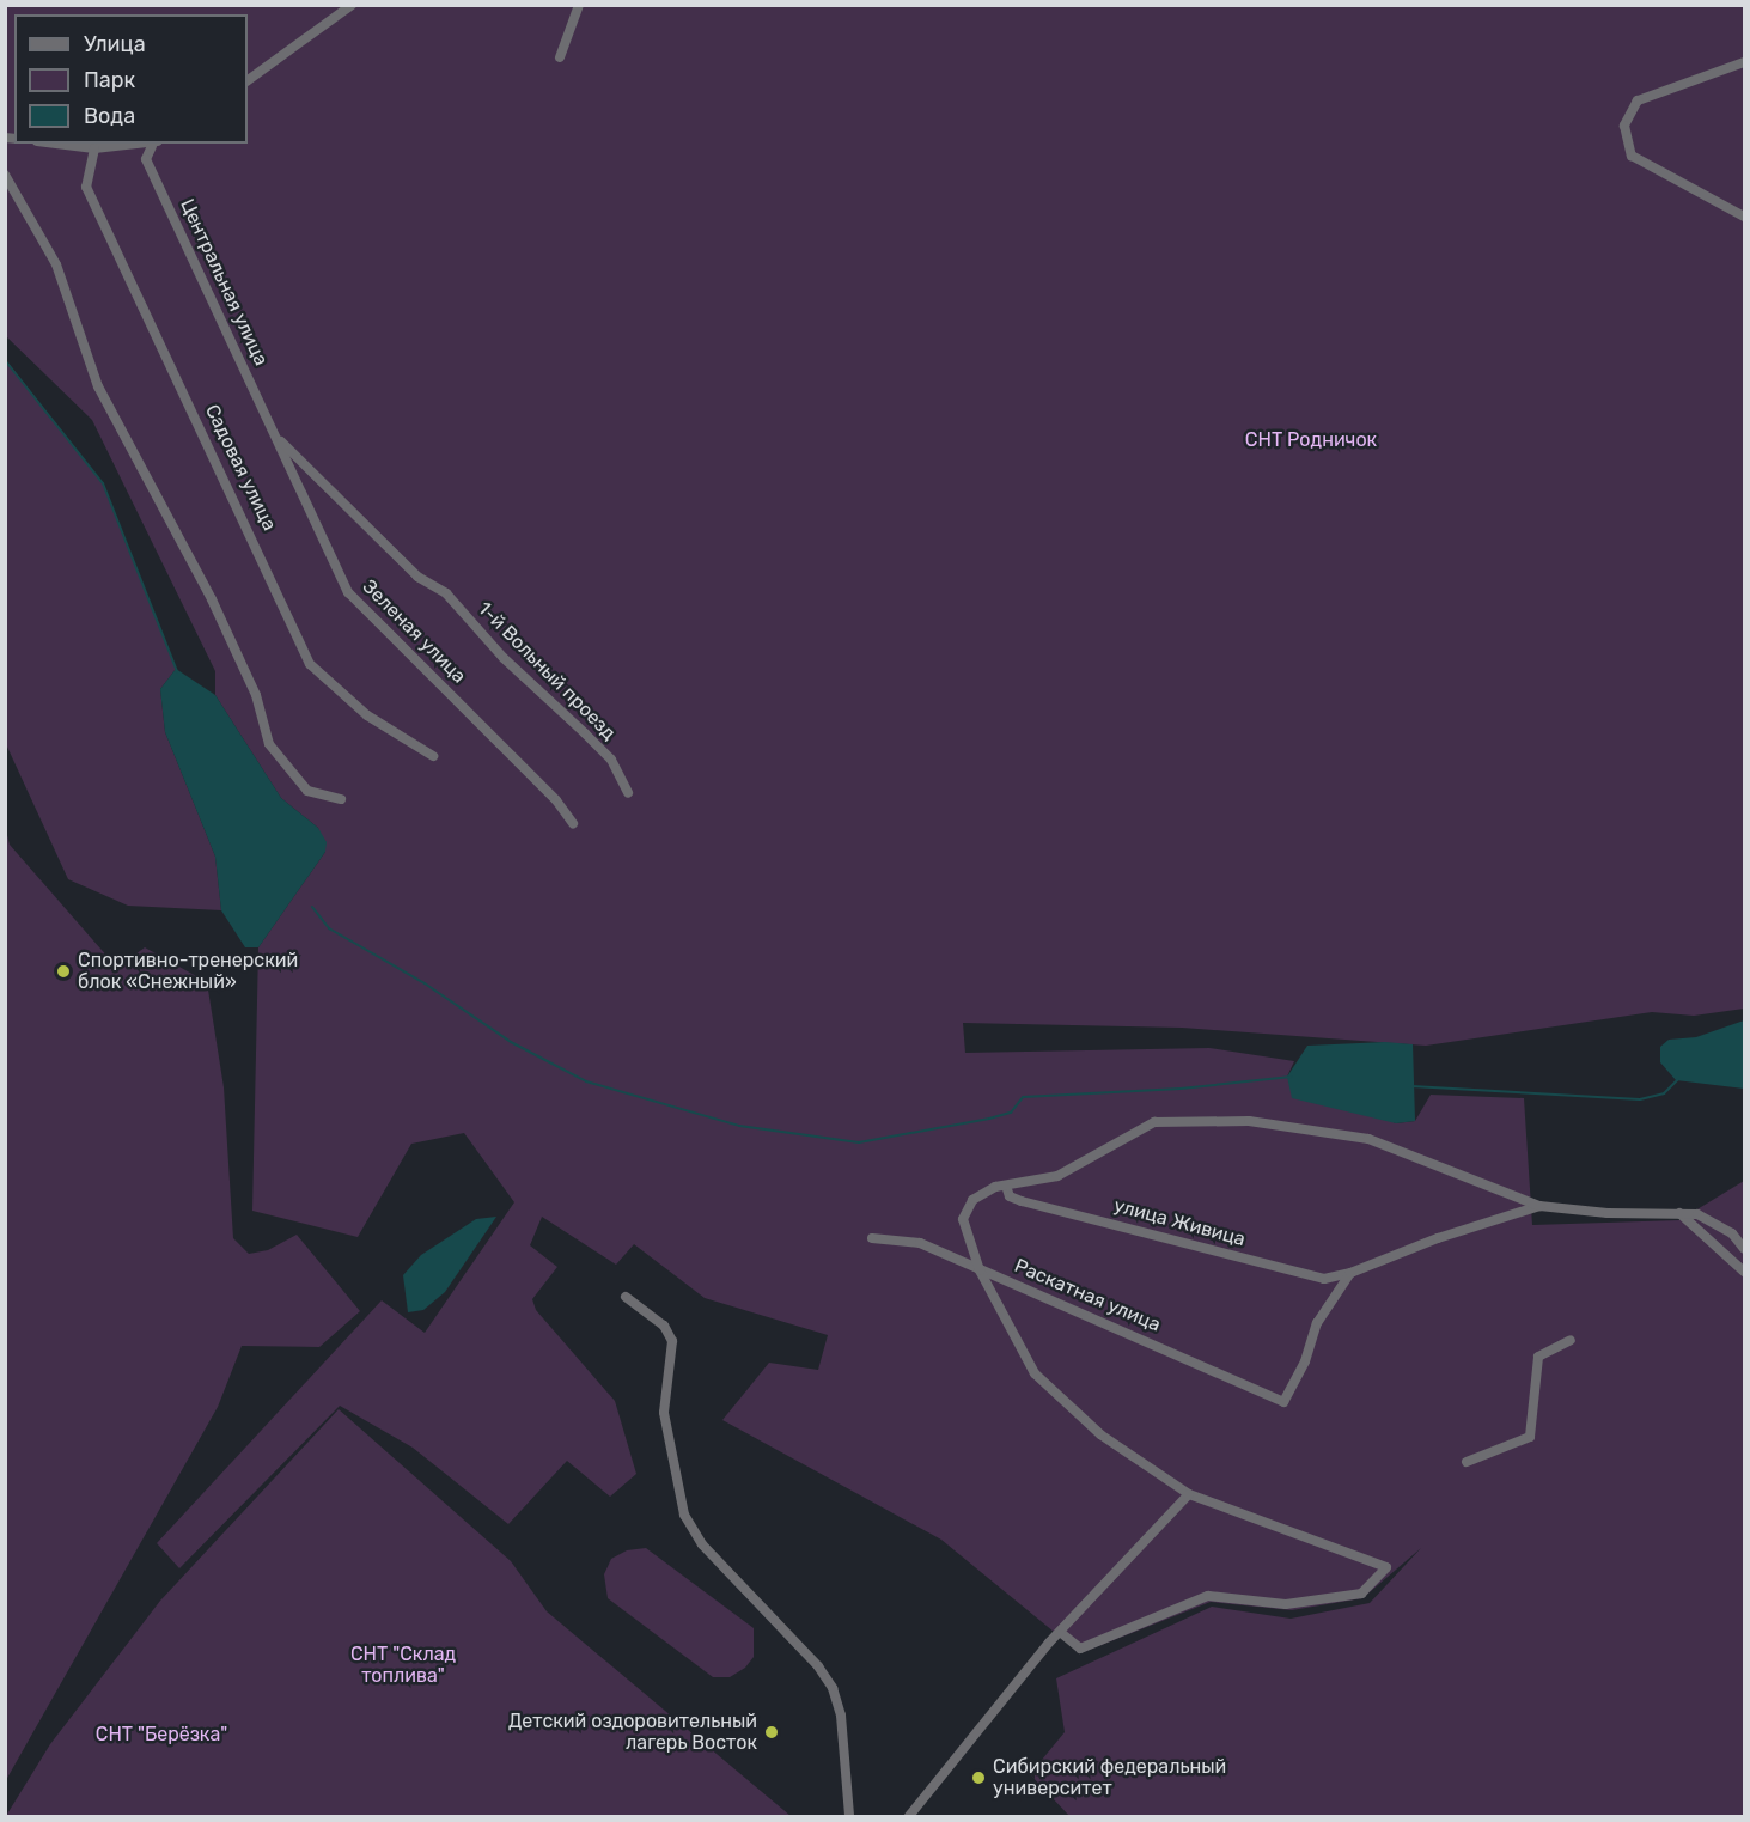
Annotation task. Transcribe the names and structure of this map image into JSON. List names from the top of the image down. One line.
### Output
{"streets":{"street":["Центральная улица","Садовая улица","Зеленая улица","1-й Вольный проезд","улица Живица","Раскатная улица"]},"crossings":[["Центральная улица","Зеленая улица"],["Центральная улица","1-й Вольный проезд"],["Зеленая улица","1-й Вольный проезд"],["улица Живица","Раскатная улица"]],"parks":["СНТ Родничок","СНТ \"Склад топлива\"","СНТ \"Берёзка\""],"places":["Спортивно-тренерский блок «Снежный»","Детский оздоровительный лагерь Восток","Сибирский федеральный университет"],"legend":["Улица","Парк","Вода"]}
